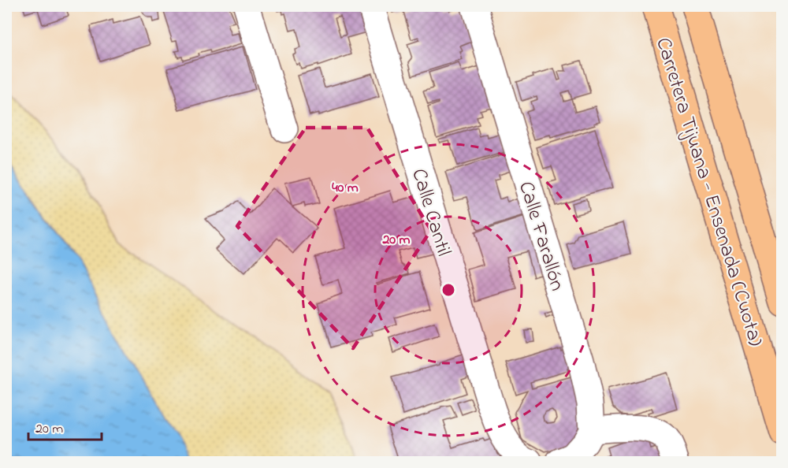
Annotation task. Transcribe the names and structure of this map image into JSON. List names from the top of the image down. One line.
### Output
{"streets":{"highway":["Carretera Tijuana - Ensenada (Cuota)"],"street":["Calle Cantil","Calle Farallón"]},"scale_bar":"20 m","rings":["40 m","20 m"]}
